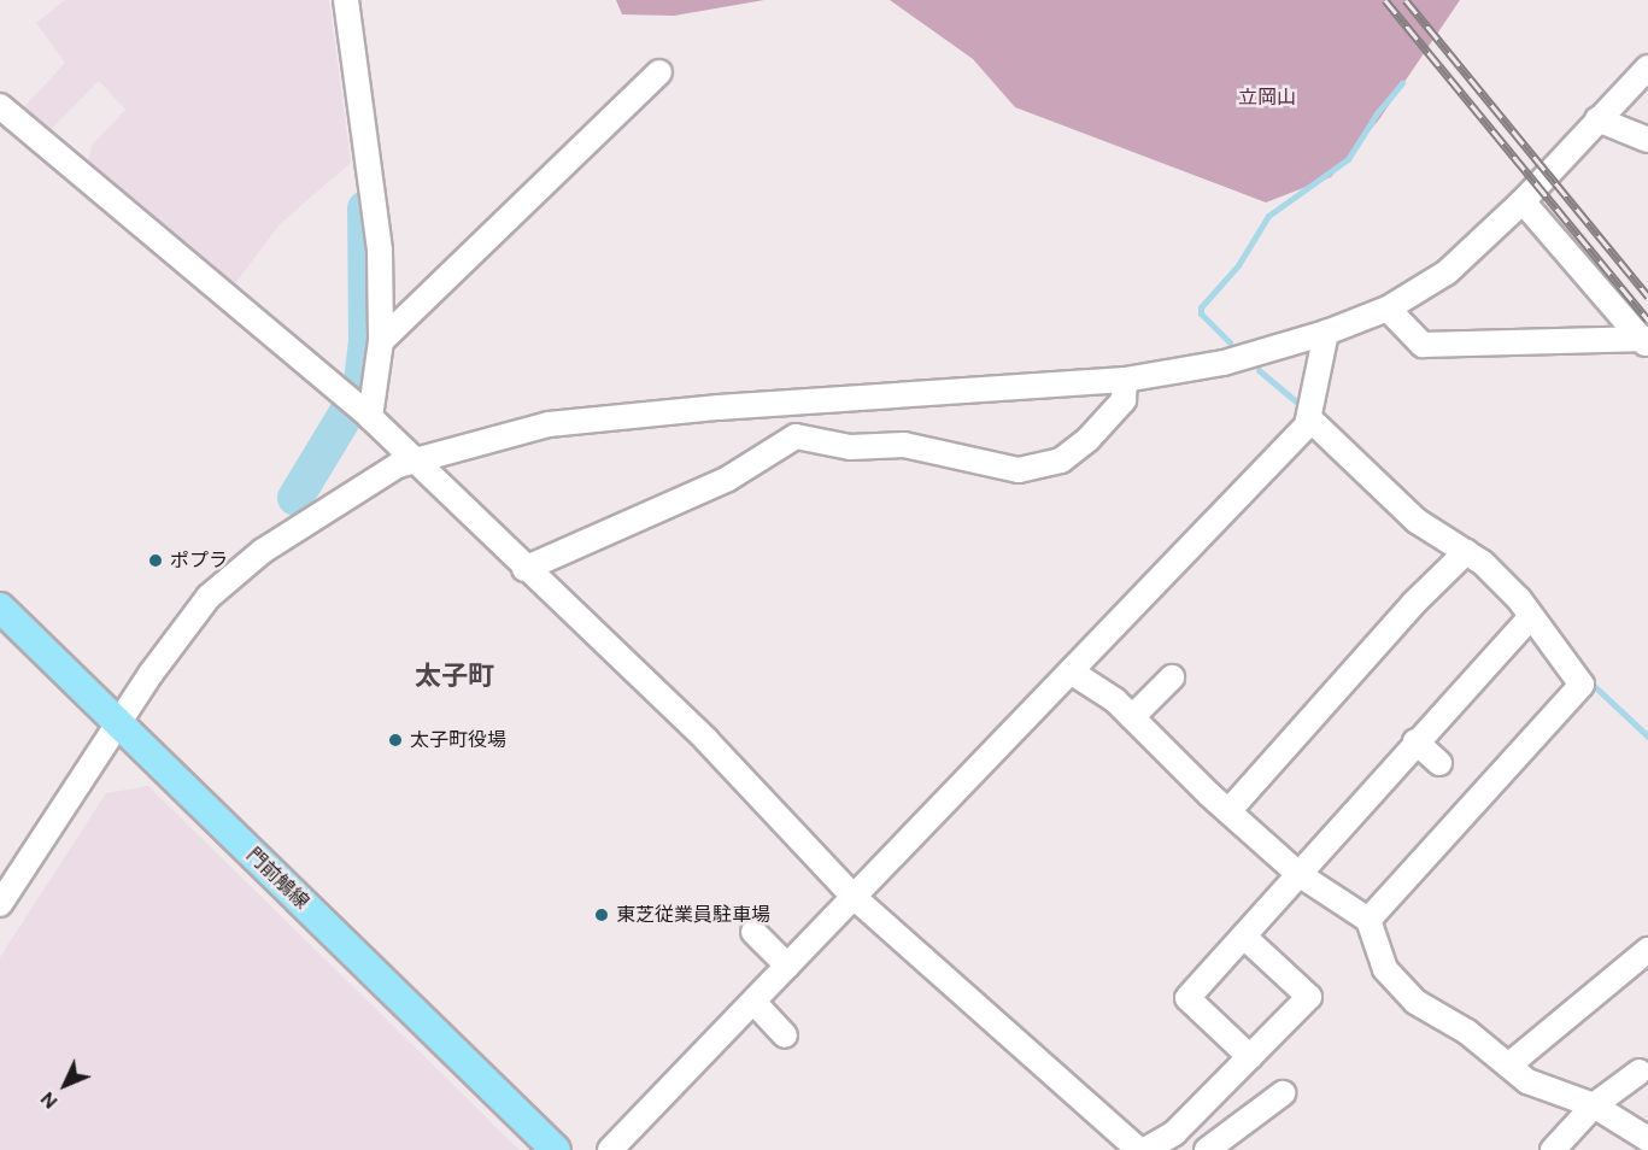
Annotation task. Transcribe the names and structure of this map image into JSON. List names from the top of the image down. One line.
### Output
{"streets":{"main road":["門前鵤線"]},"districts":["太子町"],"parks":["立岡山"],"places":["ポプラ","太子町役場","東芝従業員駐車場"],"north":"bottom left"}
